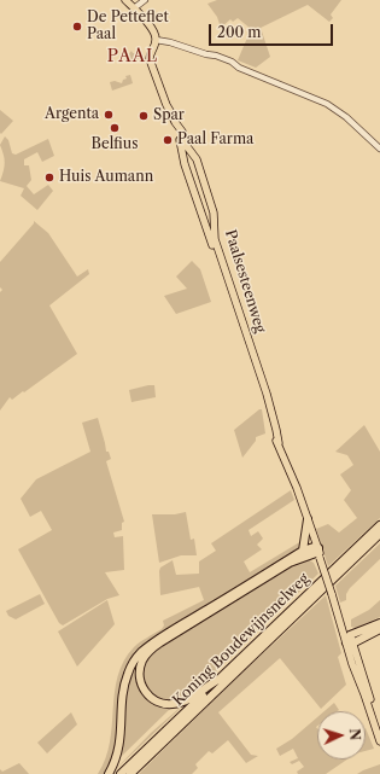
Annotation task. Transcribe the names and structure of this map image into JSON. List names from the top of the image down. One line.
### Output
{"streets":{"highway":["Koning Boudewijnsnelweg"],"main road":["Paalsesteenweg"]},"districts":["PAAL"],"places":["De Petteflet Paal","Argenta","Spar","Belfius","Paal Farma","Huis Aumann"],"scale_bar":"200 m","north":"right"}
